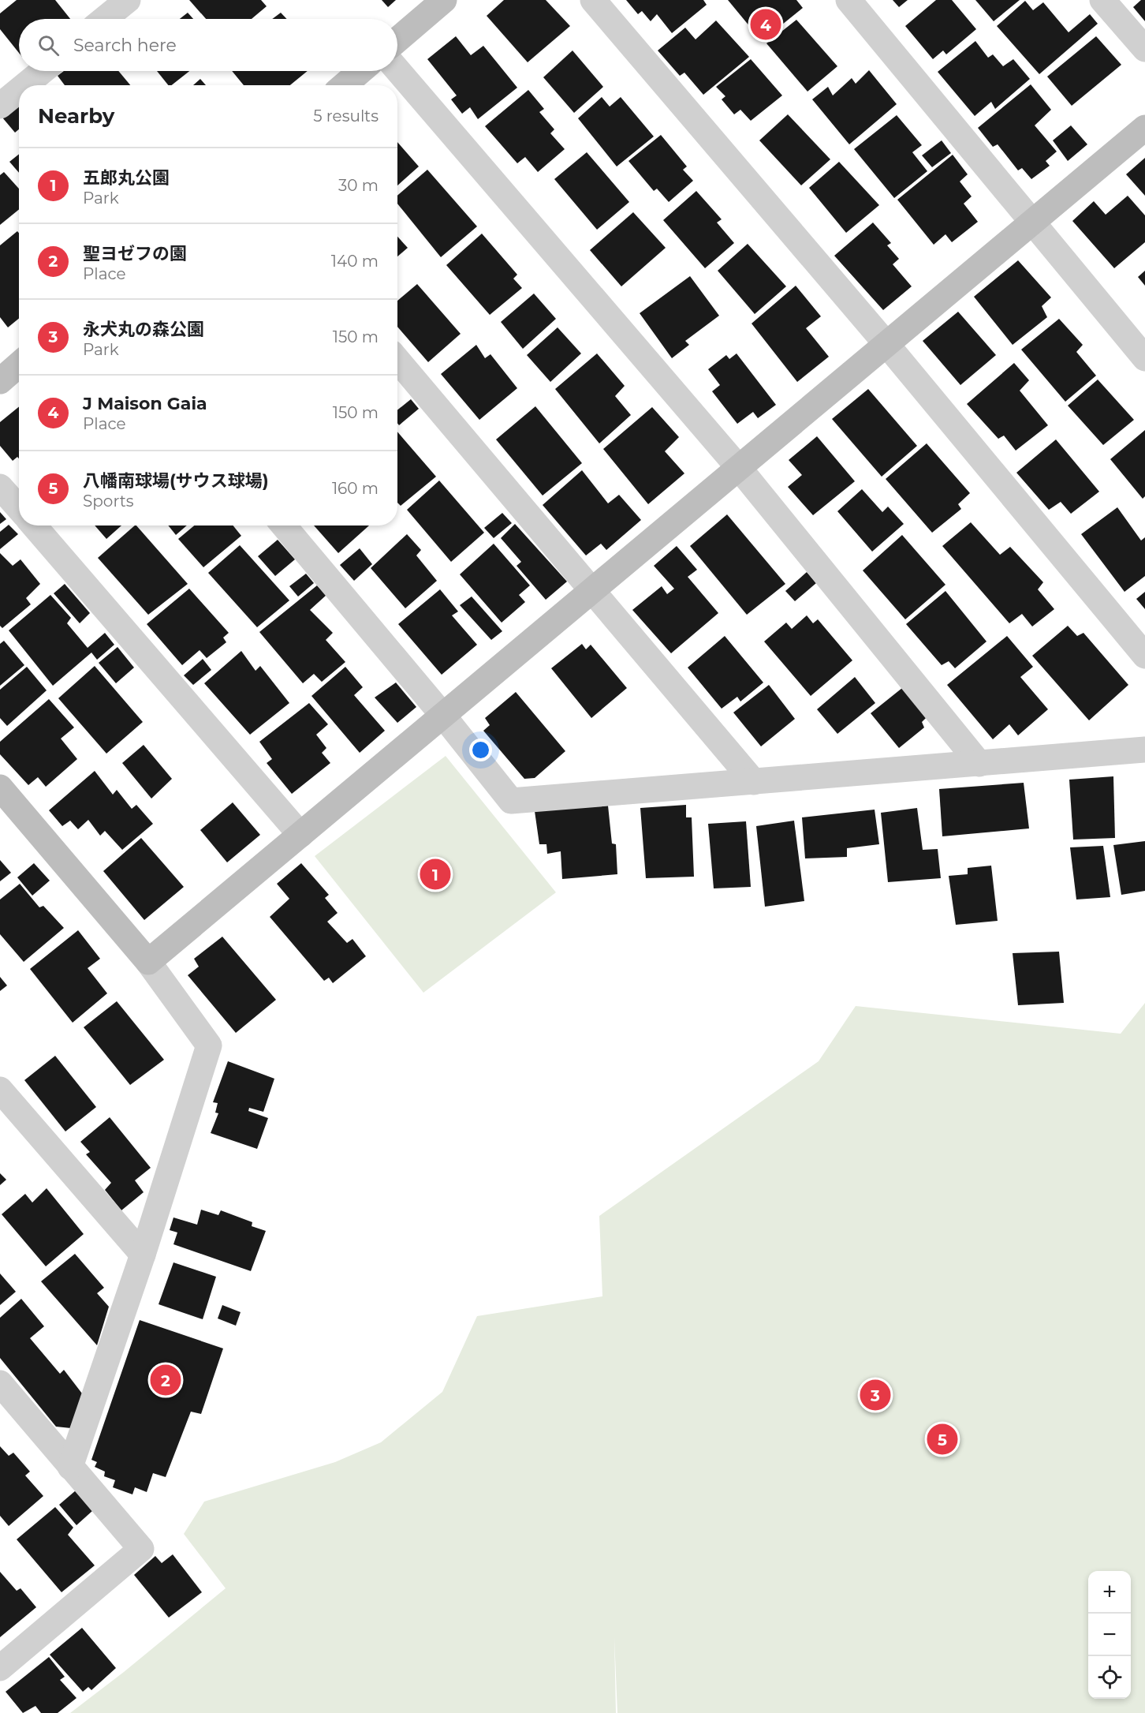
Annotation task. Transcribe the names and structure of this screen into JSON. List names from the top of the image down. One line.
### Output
{"page":{"pins":["4","1","2","3","5"],"search":"Search here","heading":["Nearby","5 results"],"list":[{"mark":"1","name":"五郎丸公園","note":"Park","value":"30 m"},{"mark":"2","name":"聖ヨゼフの園","note":"Place","value":"140 m"},{"mark":"3","name":"永犬丸の森公園","note":"Park","value":"150 m"},{"mark":"4","name":"J Maison Gaia","note":"Place","value":"150 m"},{"mark":"5","name":"八幡南球場(サウス球場)","note":"Sports","value":"160 m"}],"map_buttons":["+","−"]}}
